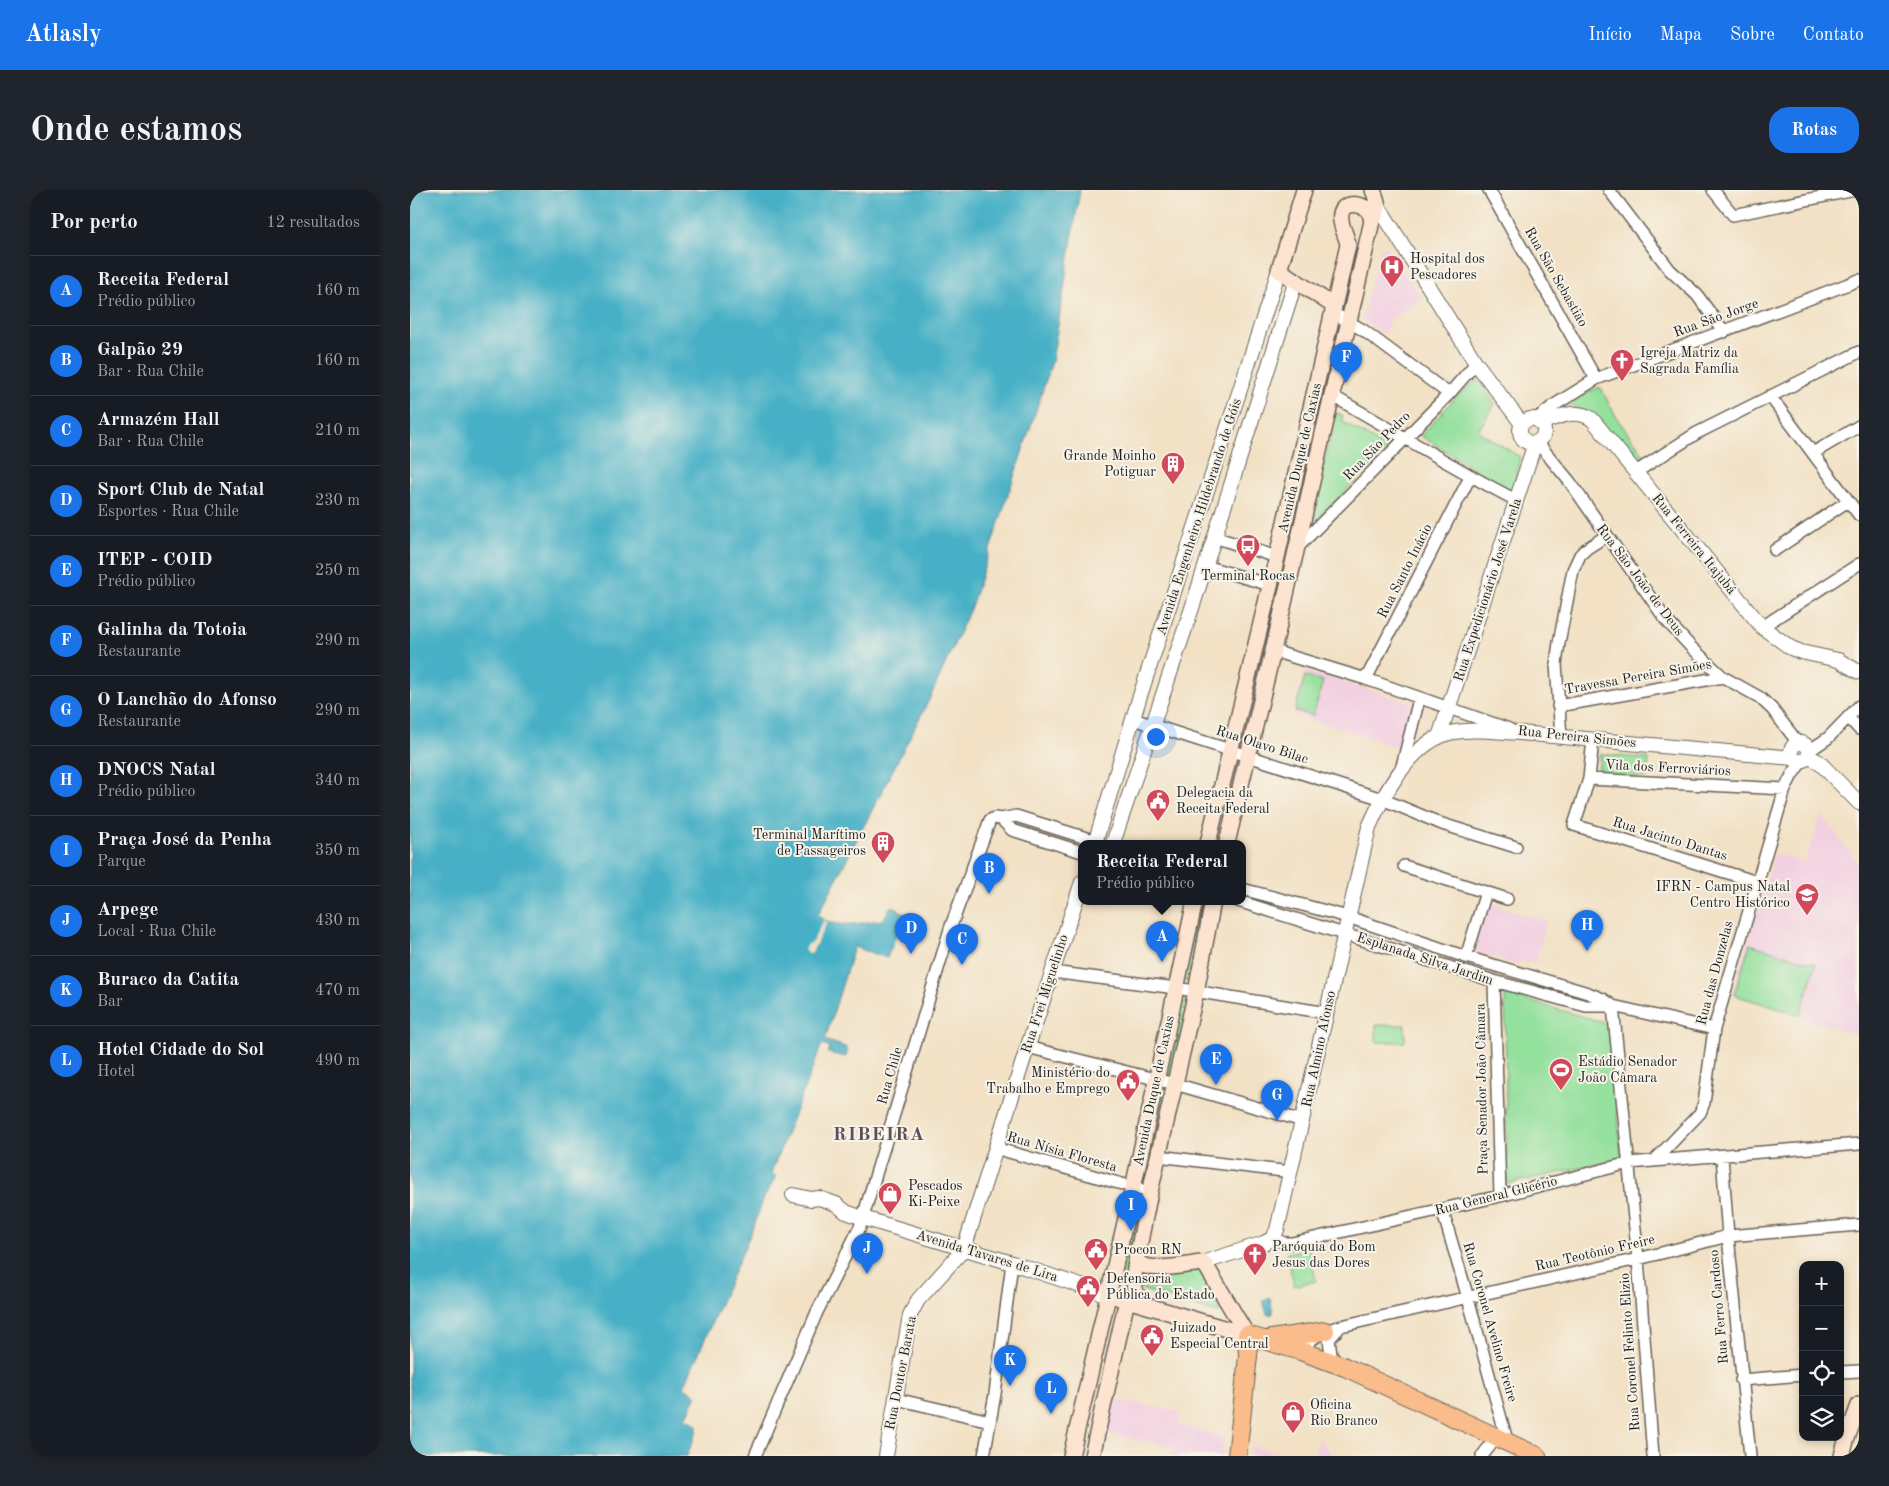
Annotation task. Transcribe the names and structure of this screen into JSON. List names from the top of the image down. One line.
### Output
{"streets":{"main road":["Avenida Duque de Caxias","Avenida Engenheiro Hildebrando de Góis","Avenida Tavares de Lira"],"street":["Rua São Sebastião","Rua São Jorge","Rua São Pedro","Rua Ferreira Itajubá","Rua Santo Inácio","Rua São João de Deus","Rua Expedicionário José Varela","Travessa Pereira Simões","Rua Pereira Simões","Rua Olavo Bilac","Vila dos Ferroviários","Rua Jacinto Dantas","Esplanada Silva Jardim","Rua das Donzelas","Rua Frei Miguelinho","Rua Almino Afonso","Rua Chile","Praça Senador João Câmara","Rua Nísia Floresta","Rua General Glicério","Rua Teotônio Freire","Rua Ferro Cardoso","Rua Coronel Avelino Freire","Rua Coronel Felinto Elizio","Rua Doutor Barata"]},"crossings":[["Rua São Sebastião","Rua São Jorge"],["Rua São Jorge","Rua Ferreira Itajubá"],["Rua São Jorge","Rua São João de Deus"],["Rua São Jorge","Rua Expedicionário José Varela"],["Rua São Pedro","Avenida Duque de Caxias"],["Avenida Duque de Caxias","Rua Pereira Simões"],["Avenida Duque de Caxias","Rua Olavo Bilac"],["Avenida Duque de Caxias","Rua Nísia Floresta"],["Avenida Duque de Caxias","Avenida Tavares de Lira"],["Avenida Engenheiro Hildebrando de Góis","Rua Olavo Bilac"],["Rua Ferreira Itajubá","Rua São João de Deus"],["Rua Ferreira Itajubá","Rua Expedicionário José Varela"],["Rua Santo Inácio","Rua Pereira Simões"],["Rua São João de Deus","Rua Expedicionário José Varela"],["Rua São João de Deus","Travessa Pereira Simões"],["Rua São João de Deus","Rua Pereira Simões"],["Rua São João de Deus","Rua das Donzelas"],["Rua Expedicionário José Varela","Rua Pereira Simões"],["Rua Expedicionário José Varela","Rua Almino Afonso"],["Rua Pereira Simões","Vila dos Ferroviários"],["Rua Pereira Simões","Rua das Donzelas"],["Rua Olavo Bilac","Rua Almino Afonso"],["Vila dos Ferroviários","Rua Jacinto Dantas"],["Vila dos Ferroviários","Rua das Donzelas"],["Rua Jacinto Dantas","Rua das Donzelas"],["Esplanada Silva Jardim","Rua das Donzelas"],["Esplanada Silva Jardim","Rua Almino Afonso"],["Esplanada Silva Jardim","Praça Senador João Câmara"],["Esplanada Silva Jardim","Rua Coronel Felinto Elizio"],["Rua das Donzelas","Rua General Glicério"],["Rua Frei Miguelinho","Rua Nísia Floresta"],["Rua Frei Miguelinho","Avenida Tavares de Lira"],["Rua Frei Miguelinho","Rua Doutor Barata"],["Rua Almino Afonso","Rua General Glicério"],["Rua Chile","Avenida Tavares de Lira"],["Praça Senador João Câmara","Rua General Glicério"],["Rua General Glicério","Rua Ferro Cardoso"],["Rua General Glicério","Rua Coronel Avelino Freire"],["Rua General Glicério","Rua Coronel Felinto Elizio"],["Rua Teotônio Freire","Rua Ferro Cardoso"],["Rua Teotônio Freire","Rua Coronel Avelino Freire"],["Rua Teotônio Freire","Rua Coronel Felinto Elizio"],["Avenida Tavares de Lira","Rua Doutor Barata"]],"districts":["RIBEIRA"],"places":{"hospital":["Hospital dos Pescadores"],"church":["Igreja Matriz da Sagrada Família","Paróquia do Bom Jesus das Dores"],"building":["Grande Moinho Potiguar","Terminal Marítimo de Passageiros"],"bus stop":["Terminal Rocas"],"public building":["Delegacia da Receita Federal","Ministério do Trabalho e Emprego","Procon RN","Defensoria Pública do Estado","Juizado Especial Central"],"school or university":["IFRN - Campus Natal Centro Histórico"],"sports":["Estádio Senador João Câmara"],"shop":["Pescados Ki-Peixe","Oficina Rio Branco"]},"page":{"header":"Atlasly","nav":["Início","Mapa","Sobre","Contato"],"buttons":"Rotas","title":"Onde estamos","heading":["Por perto","12 resultados"],"list":[{"mark":"A","name":"Receita Federal","note":"Prédio público","value":"160 m"},{"mark":"B","name":"Galpão 29","note":"Bar · Rua Chile","value":"160 m"},{"mark":"C","name":"Armazém Hall","note":"Bar · Rua Chile","value":"210 m"},{"mark":"D","name":"Sport Club de Natal","note":"Esportes · Rua Chile","value":"230 m"},{"mark":"E","name":"ITEP - COID","note":"Prédio público","value":"250 m"},{"mark":"F","name":"Galinha da Totoia","note":"Restaurante","value":"290 m"},{"mark":"G","name":"O Lanchão do Afonso","note":"Restaurante","value":"290 m"},{"mark":"H","name":"DNOCS Natal","note":"Prédio público","value":"340 m"},{"mark":"I","name":"Praça José da Penha","note":"Parque","value":"350 m"},{"mark":"J","name":"Arpege","note":"Local · Rua Chile","value":"430 m"},{"mark":"K","name":"Buraco da Catita","note":"Bar","value":"470 m"},{"mark":"L","name":"Hotel Cidade do Sol","note":"Hotel","value":"490 m"}],"pins":["F","B","H","D","A","C","E","G","I","J","K","L"],"popup":["Receita Federal","Prédio público"],"map_buttons":["+","−"]}}
